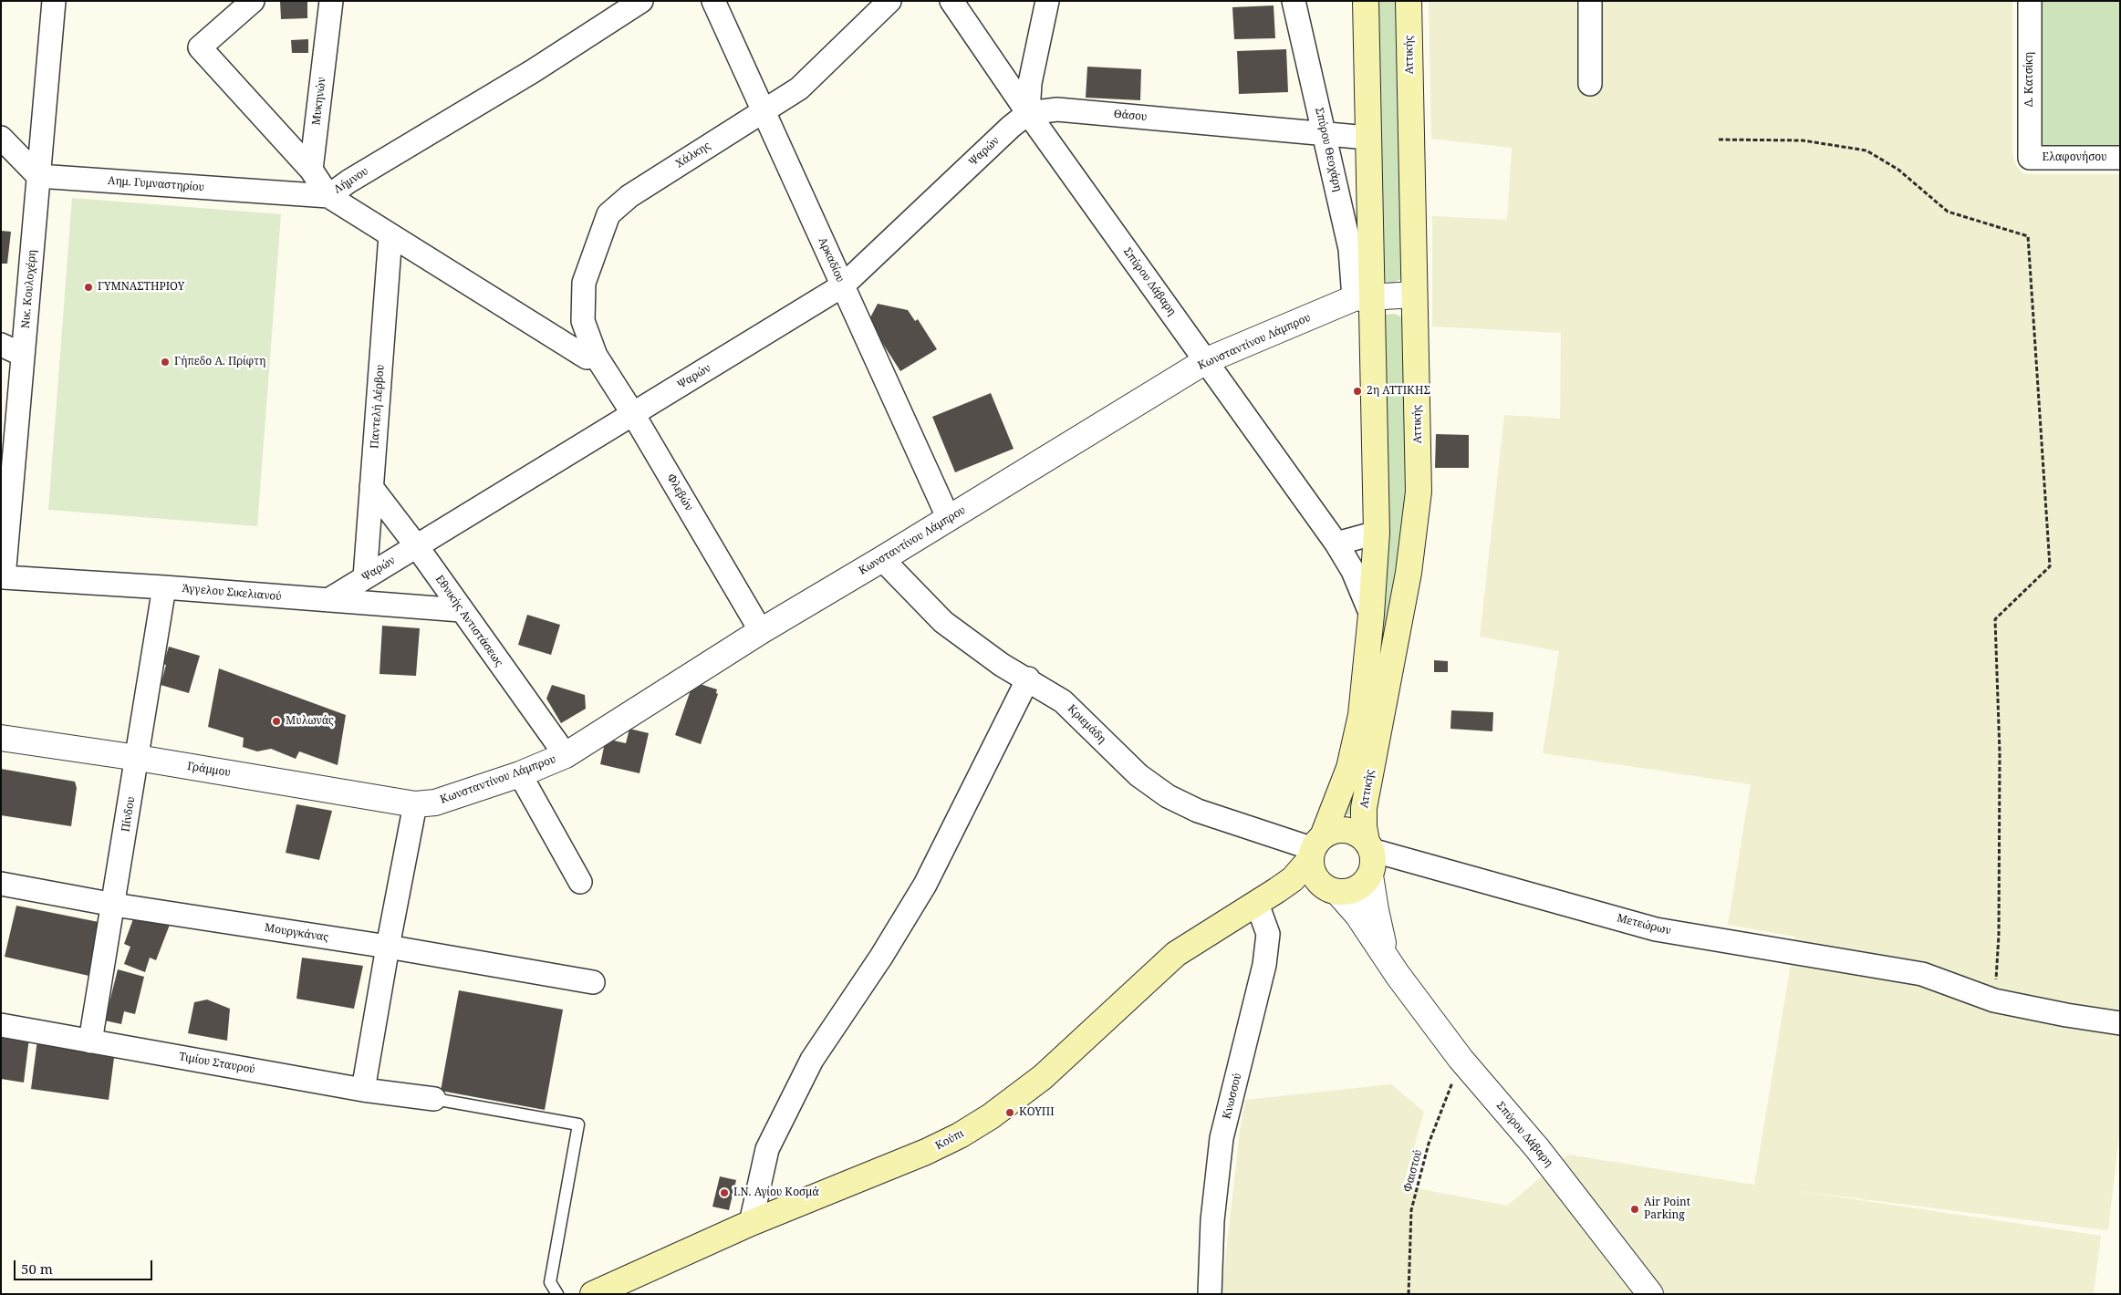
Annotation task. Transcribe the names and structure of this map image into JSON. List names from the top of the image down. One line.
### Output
{"streets":{"main road":["Αττικής","Κούπι"],"street":["Δ. Κατσίκη","Μυκηνών","Θάσου","Σπύρου Θεοχάρη","Ψαρών","Χάλκης","Ελαφονήσου","Λήμνου","Αημ. Γυμναστηρίου","Αρκαδίου","Σπύρου Δάβαρη","Νικ. Κουλοχέρη","Κωνσταντίνου Λάμπρου","Παντελή Δέρβου","Φλεβών","Άγγελου Σικελιανού","Εθνικής Αντιστάσεως","Κριεμάδη","Γράμμου","Πίνδου","Μετεώρων","Μουργκάνας","Τιμίου Σταυρού","Κνωσσού"],"path":["Φαιστού"]},"crossings":[["Αττικής","Θάσου"],["Αττικής","Σπύρου Θεοχάρη"],["Αττικής","Σπύρου Δάβαρη"],["Αττικής","Κωνσταντίνου Λάμπρου"],["Αττικής","Κριεμάδη"],["Αττικής","Μετεώρων"],["Δ. Κατσίκη","Ελαφονήσου"],["Θάσου","Σπύρου Θεοχάρη"],["Θάσου","Ψαρών"],["Θάσου","Σπύρου Δάβαρη"],["Σπύρου Θεοχάρη","Κωνσταντίνου Λάμπρου"],["Ψαρών","Αρκαδίου"],["Ψαρών","Σπύρου Δάβαρη"],["Ψαρών","Παντελή Δέρβου"],["Ψαρών","Φλεβών"],["Ψαρών","Άγγελου Σικελιανού"],["Ψαρών","Εθνικής Αντιστάσεως"],["Χάλκης","Λήμνου"],["Χάλκης","Αρκαδίου"],["Χάλκης","Φλεβών"],["Λήμνου","Αημ. Γυμναστηρίου"],["Λήμνου","Παντελή Δέρβου"],["Λήμνου","Φλεβών"],["Αημ. Γυμναστηρίου","Νικ. Κουλοχέρη"],["Αρκαδίου","Κωνσταντίνου Λάμπρου"],["Σπύρου Δάβαρη","Κωνσταντίνου Λάμπρου"],["Σπύρου Δάβαρη","Κριεμάδη"],["Σπύρου Δάβαρη","Μετεώρων"],["Σπύρου Δάβαρη","Φαιστού"],["Νικ. Κουλοχέρη","Άγγελου Σικελιανού"],["Κωνσταντίνου Λάμπρου","Φλεβών"],["Κωνσταντίνου Λάμπρου","Εθνικής Αντιστάσεως"],["Κωνσταντίνου Λάμπρου","Κριεμάδη"],["Κωνσταντίνου Λάμπρου","Γράμμου"],["Παντελή Δέρβου","Εθνικής Αντιστάσεως"],["Άγγελου Σικελιανού","Εθνικής Αντιστάσεως"],["Άγγελου Σικελιανού","Πίνδου"],["Κριεμάδη","Μετεώρων"],["Γράμμου","Πίνδου"],["Πίνδου","Μουργκάνας"],["Πίνδου","Τιμίου Σταυρού"],["Κνωσσού","Κούπι"]],"places":["ΓΥΜΝΑΣΤΗΡΙΟΥ","Γήπεδο Α. Πρίφτη","2η ΑΤΤΙΚΗΣ","Μυλωνάς","ΚΟΥΠΙ","Ι.Ν. Αγίου Κοσμά","Air Point Parking"],"scale_bar":"50 m"}
